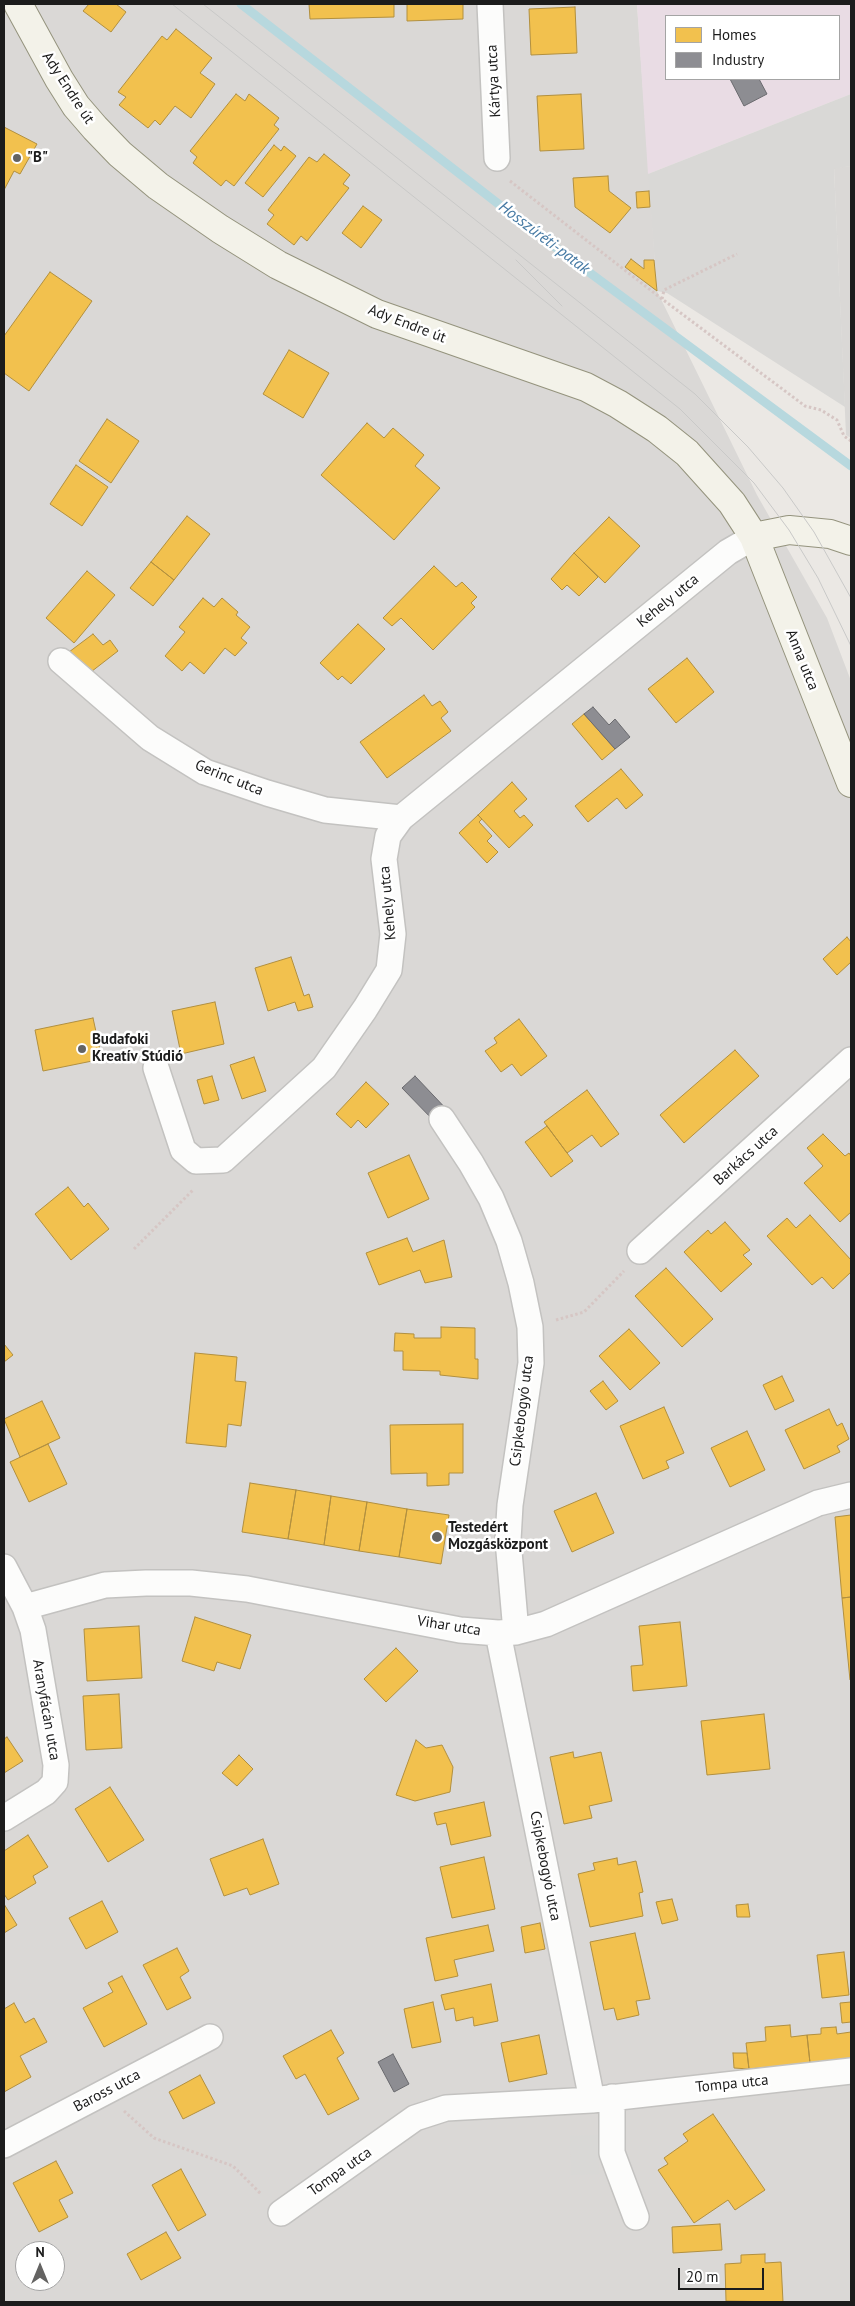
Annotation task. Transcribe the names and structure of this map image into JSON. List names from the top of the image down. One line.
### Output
{"streets":{"street":["Kártya utca","Ady Endre út","Kehely utca","Anna utca","Gerinc utca","Barkács utca","Csipkebogyó utca","Vihar utca","Aranyfácán utca","Tompa utca","Baross utca"]},"crossings":[["Ady Endre út","Kehely utca"],["Ady Endre út","Anna utca"],["Kehely utca","Anna utca"],["Kehely utca","Gerinc utca"],["Csipkebogyó utca","Vihar utca"],["Csipkebogyó utca","Tompa utca"],["Vihar utca","Aranyfácán utca"]],"water":["Hosszúréti-patak"],"places":["\"B\"","Budafoki Kreatív Stúdió","Testedért Mozgásközpont"],"legend":["Homes","Industry"],"scale_bar":"20 m","north":"top"}
